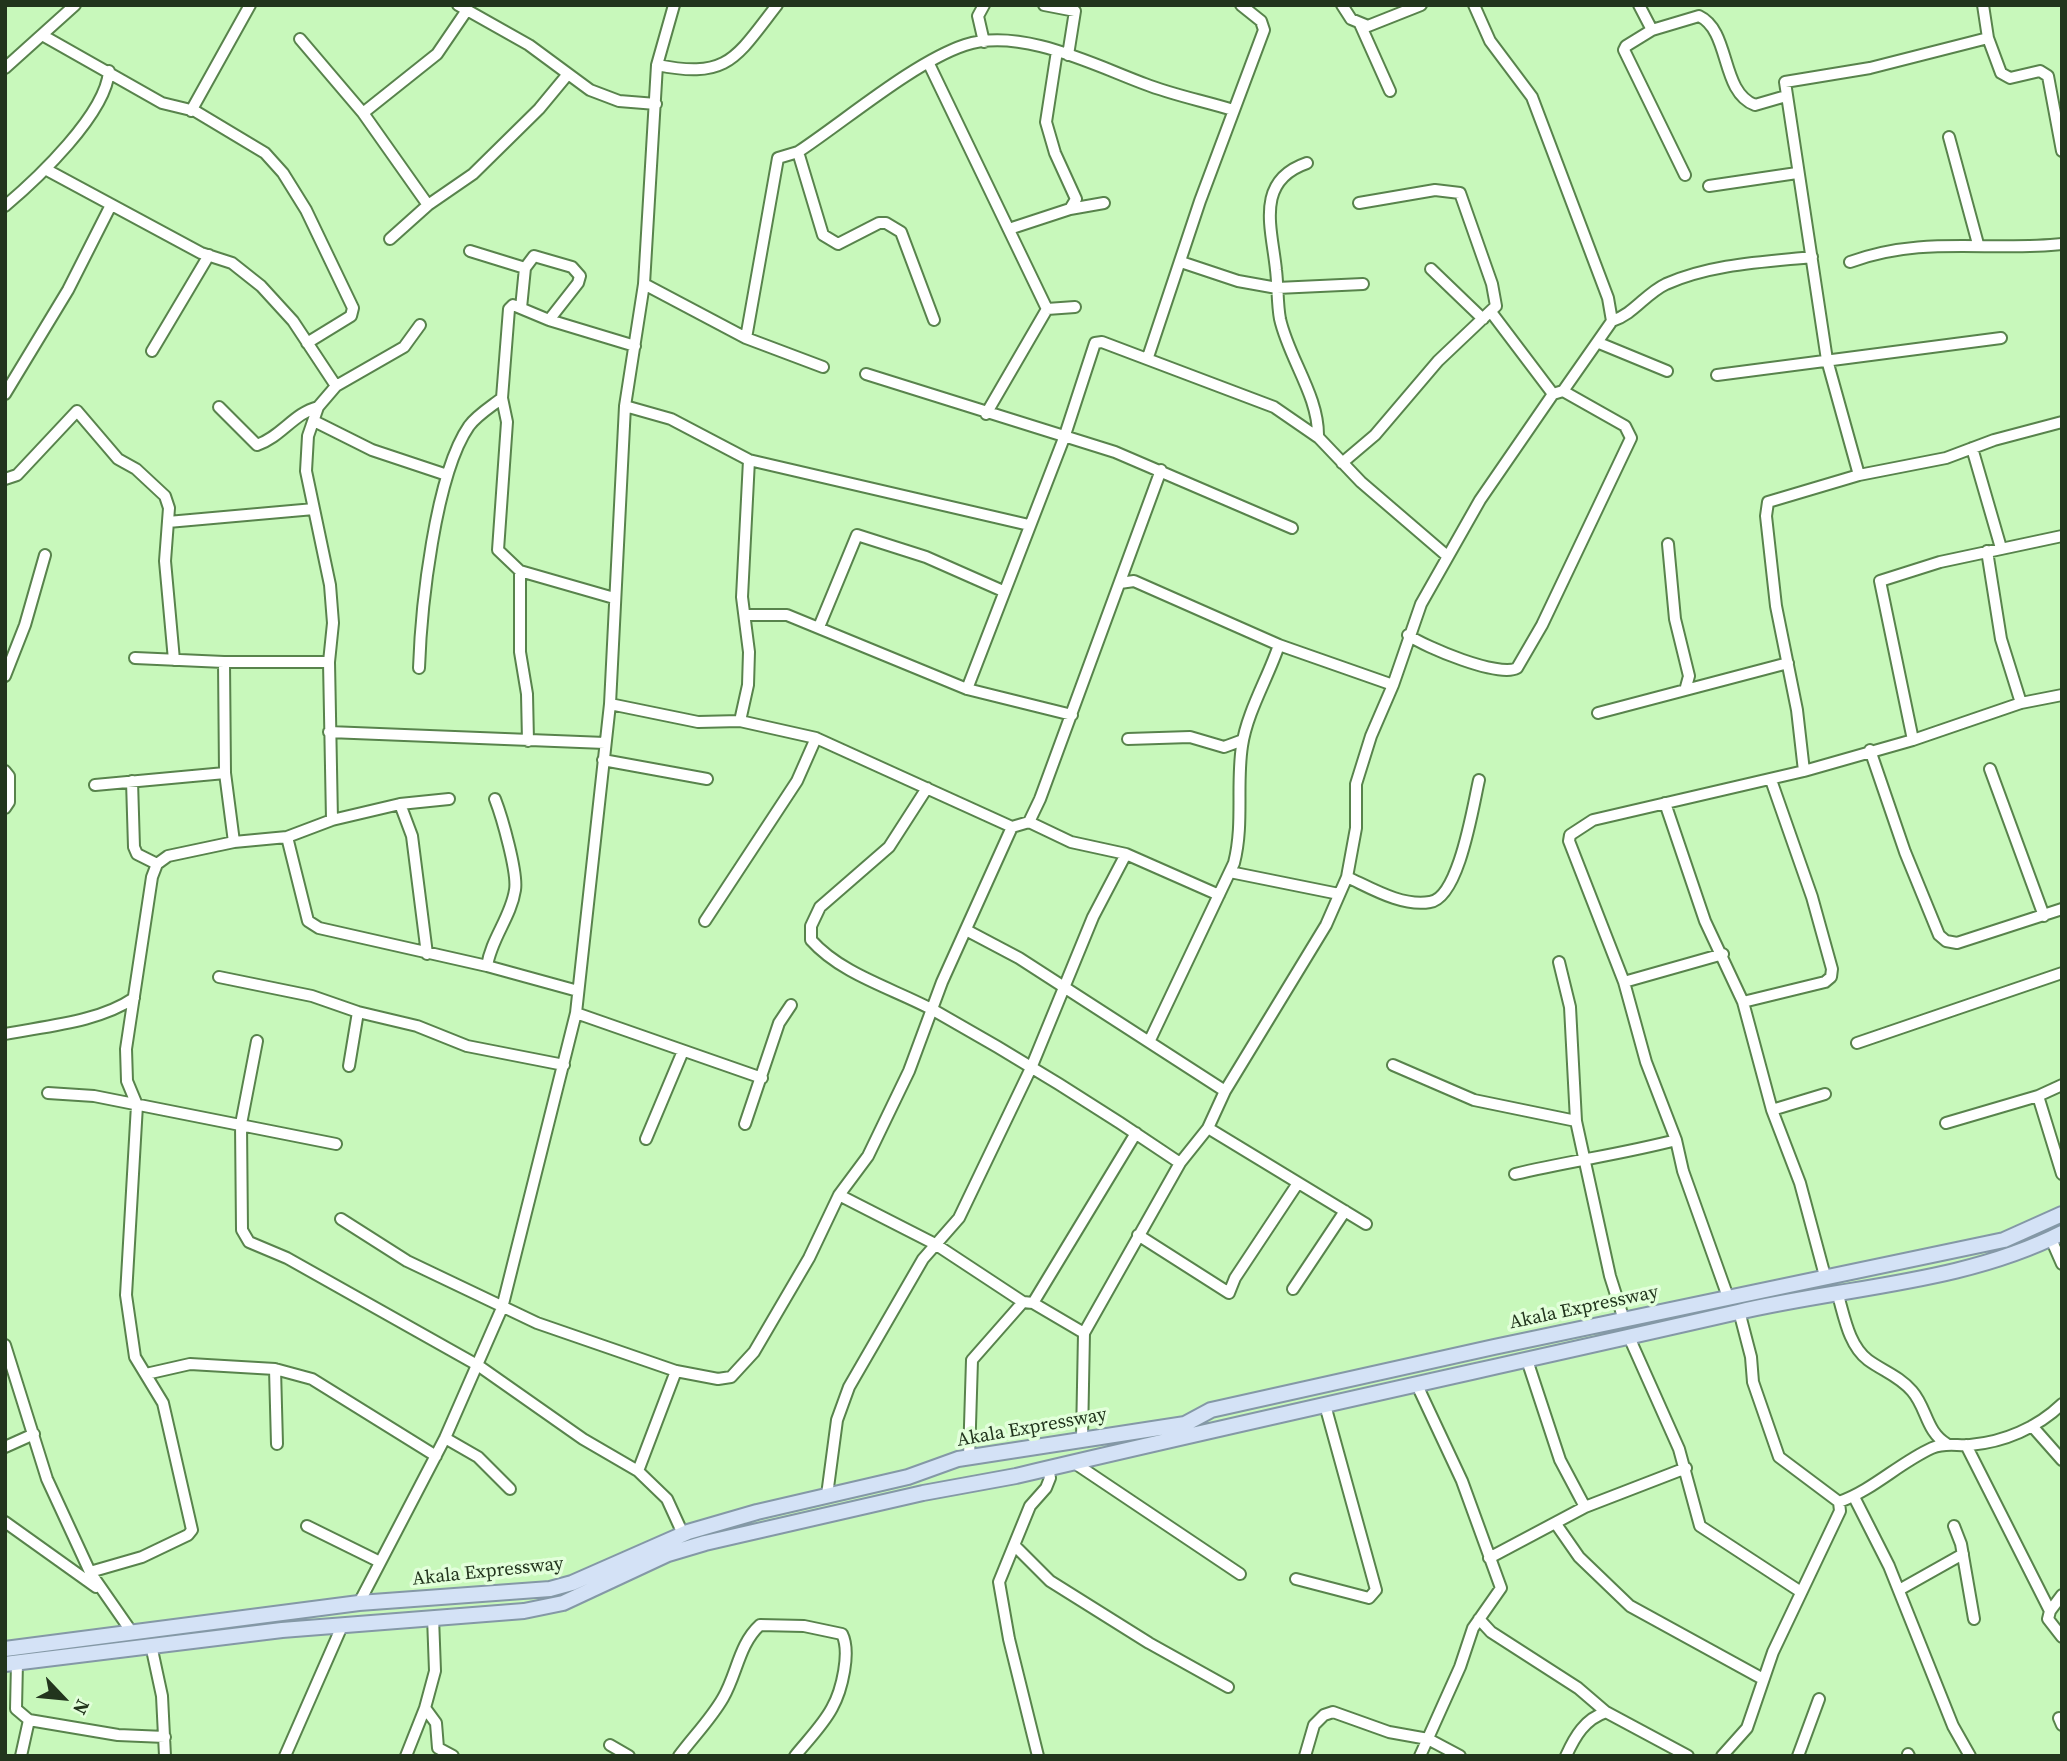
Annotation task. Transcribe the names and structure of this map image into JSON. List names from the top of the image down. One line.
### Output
{"streets":{"main road":["Akala Expressway"]},"north":"bottom right"}
